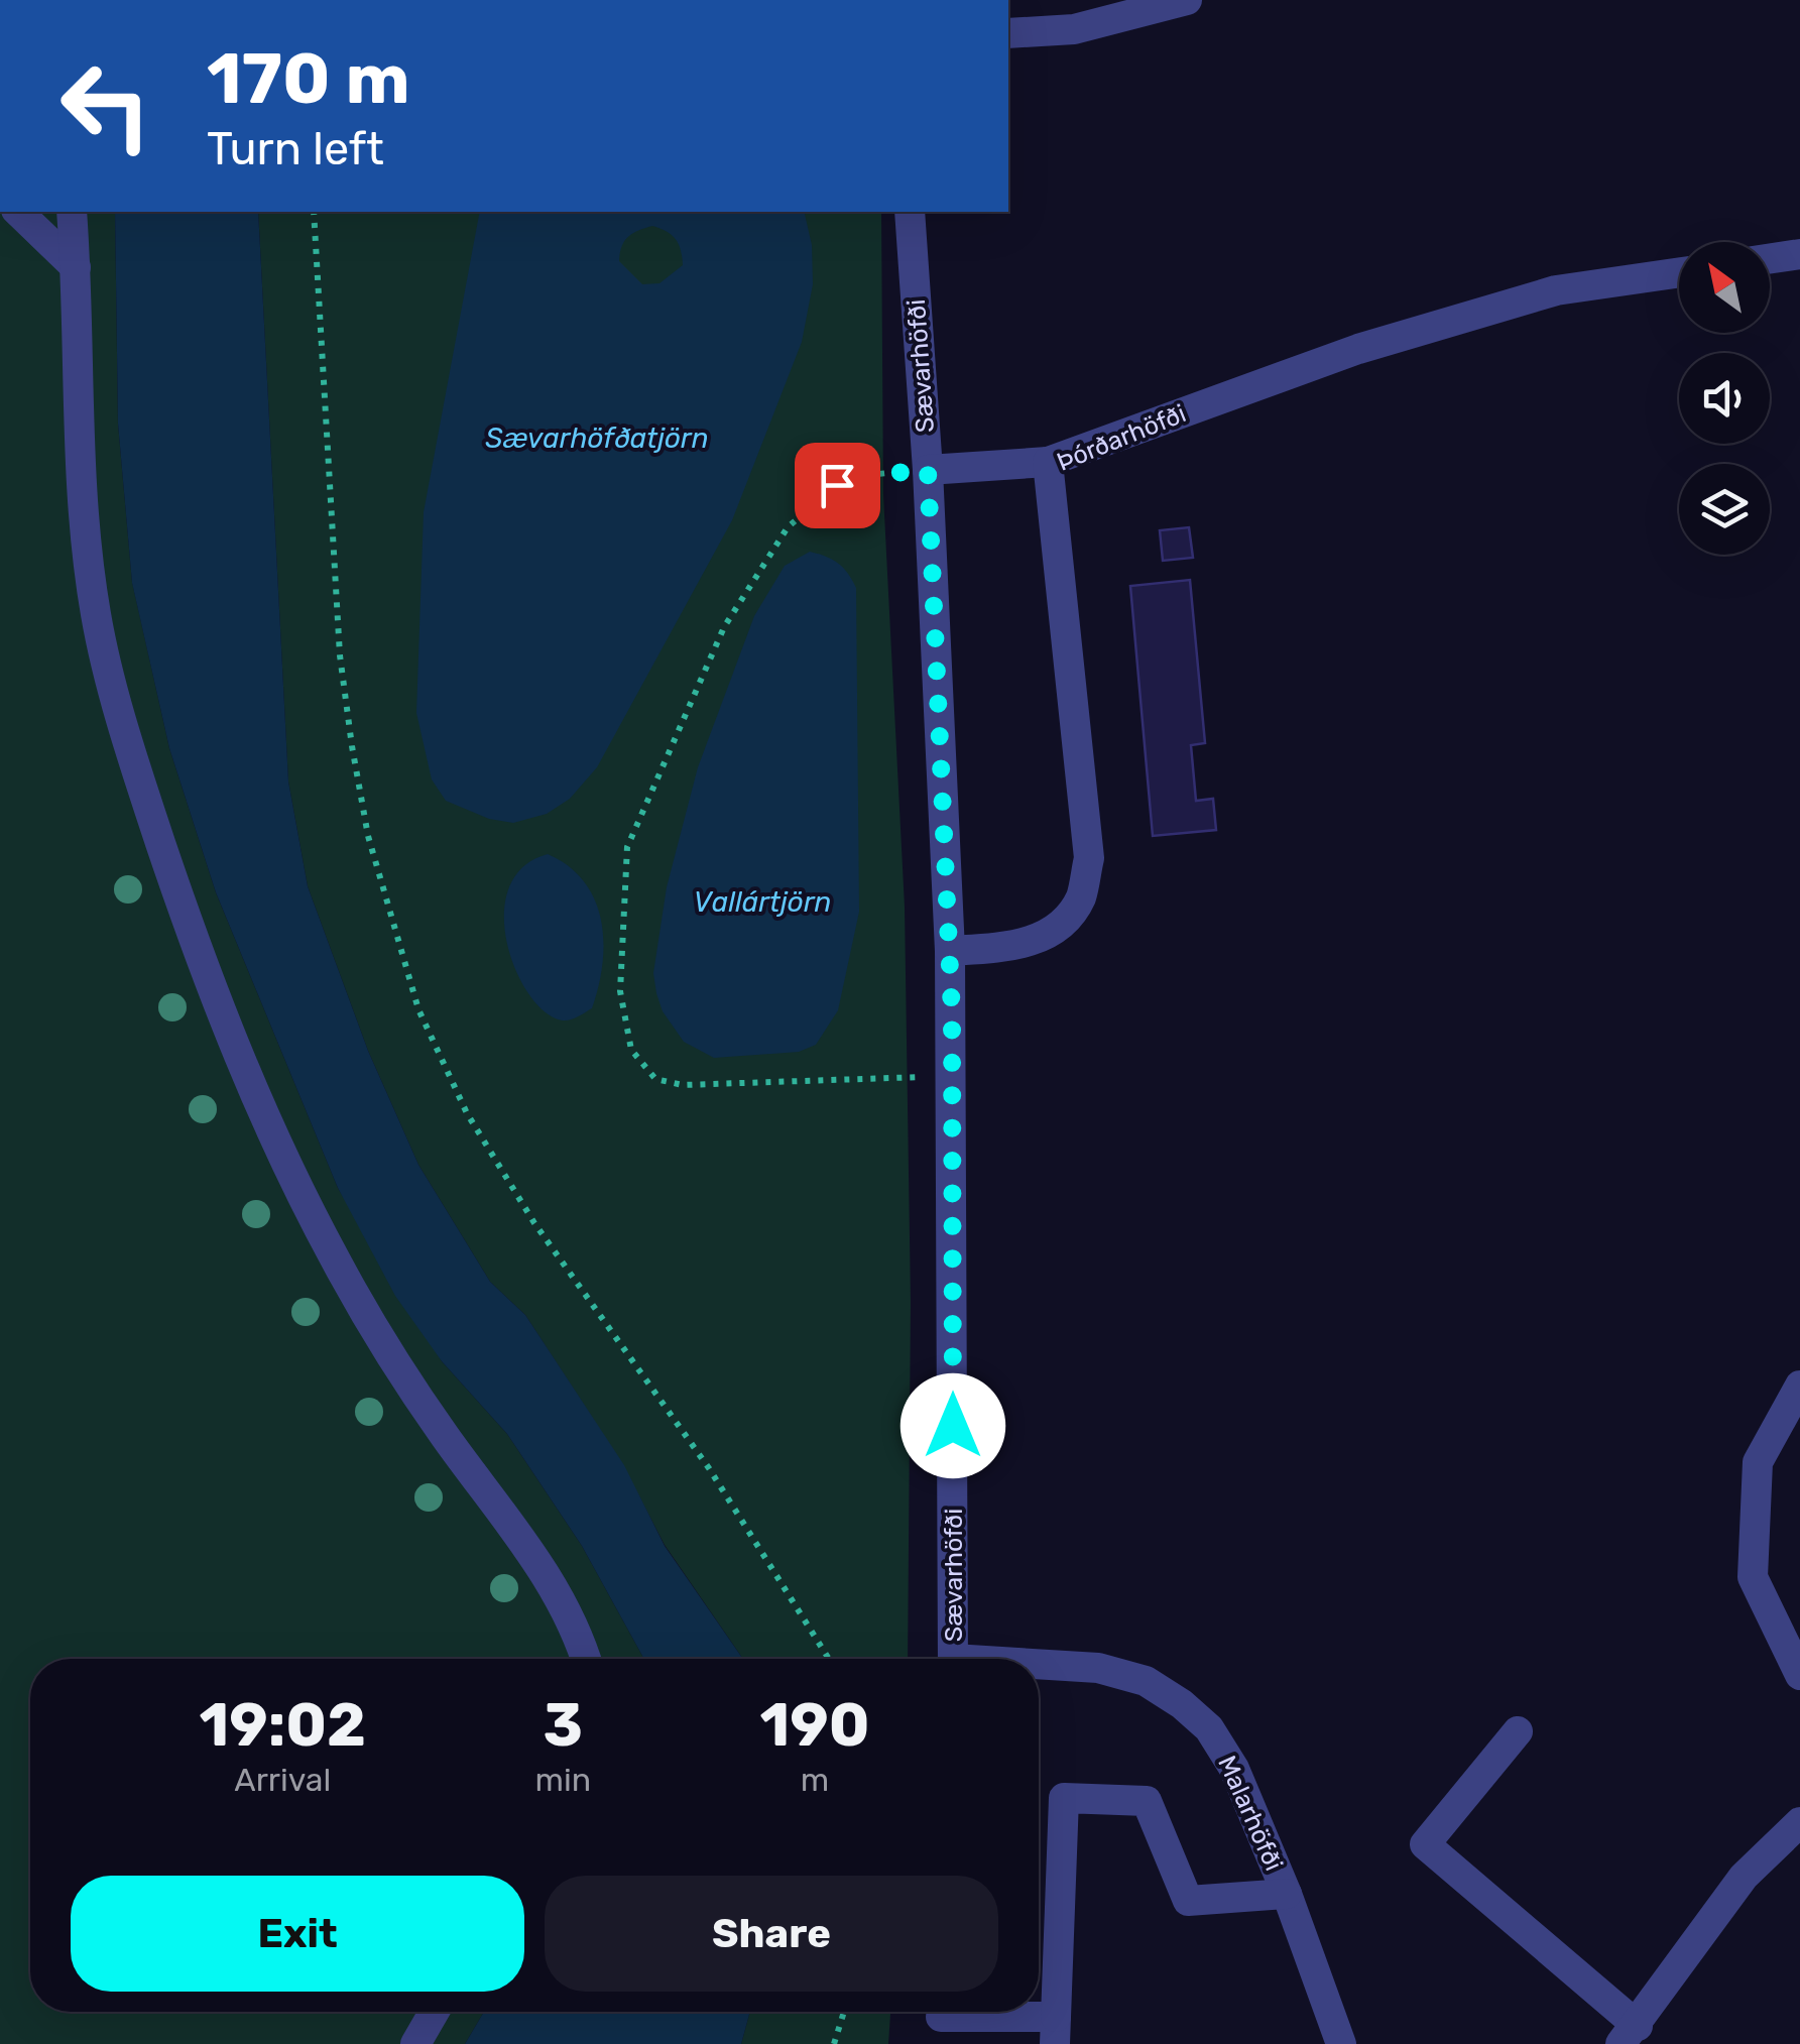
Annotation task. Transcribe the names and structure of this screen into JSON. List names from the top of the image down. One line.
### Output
{"streets":{"street":["Sævarhöfði","Þórðarhöfði","Malarhöfði"]},"crossings":[["Sævarhöfði","Þórðarhöfði"]],"water":["Sævarhöfðatjörn","Vallártjörn"],"north":"top left","page":{"turn":["170 m","Turn left"],"eta":["19:02","Arrival","3","min","190","m"],"buttons":["Exit","Share"]}}
